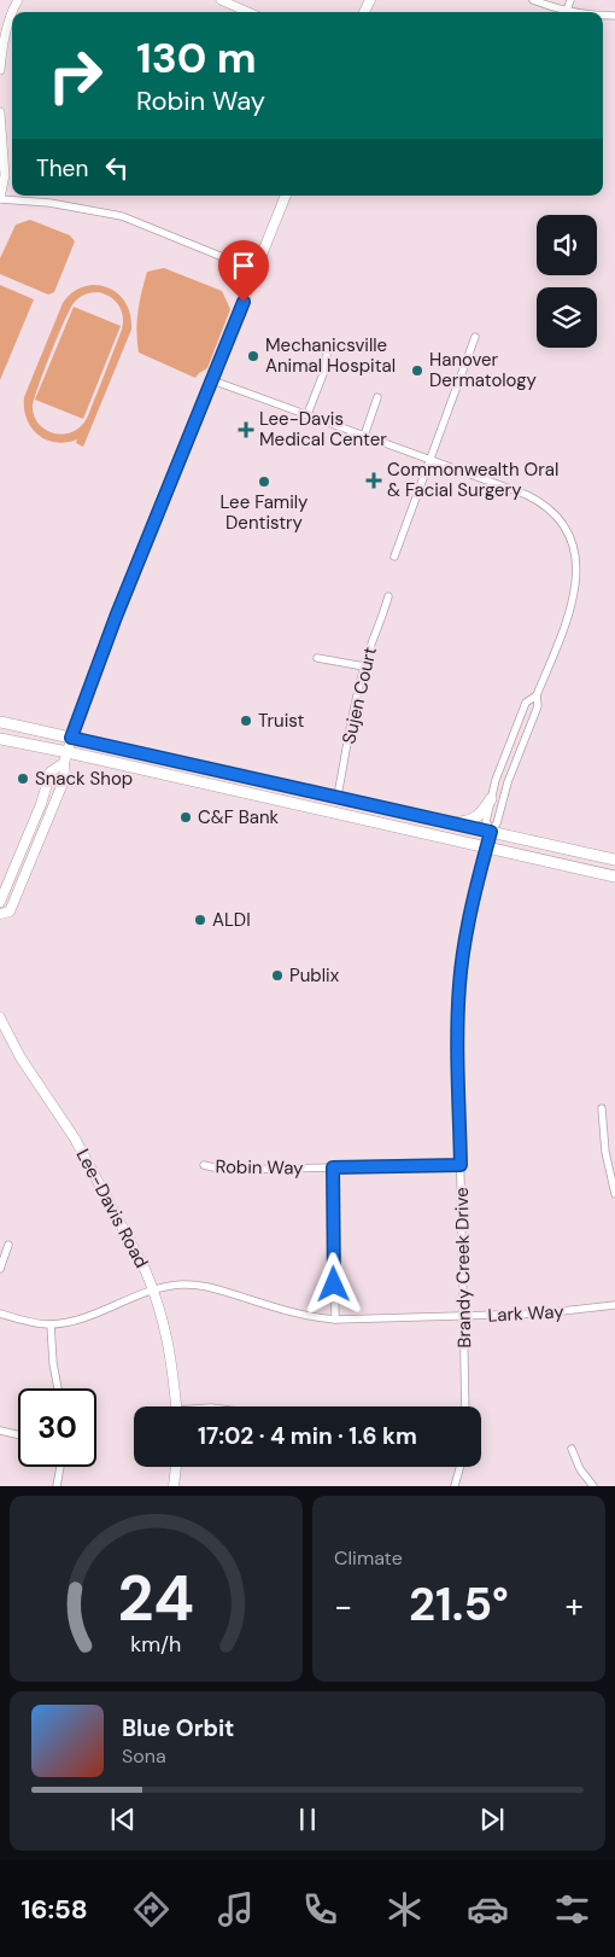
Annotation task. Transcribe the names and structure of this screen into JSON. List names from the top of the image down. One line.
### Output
{"streets":{"main road":["Lee-Davis Road"],"street":["Sujen Court","Robin Way","Brandy Creek Drive","Lark Way"]},"crossings":[["Robin Way","Brandy Creek Drive"],["Lee-Davis Road","Lark Way"],["Brandy Creek Drive","Lark Way"]],"places":{"other":["Mechanicsville Animal Hospital","Hanover Dermatology","Lee Family Dentistry","Truist","Snack Shop","C&F Bank","ALDI","Publix"],"health":["Lee-Davis Medical Center","Commonwealth Oral & Facial Surgery"]},"page":{"turn":["130 m","Robin Way"],"then":"Then","limit":"30","trip":"17:02 · 4 min · 1.6 km","tile":"Climate","heat":["−","21.5°","+"],"song":["Blue Orbit","Sona"],"tabs":"16:58","gauge":["24","km/h"]}}
